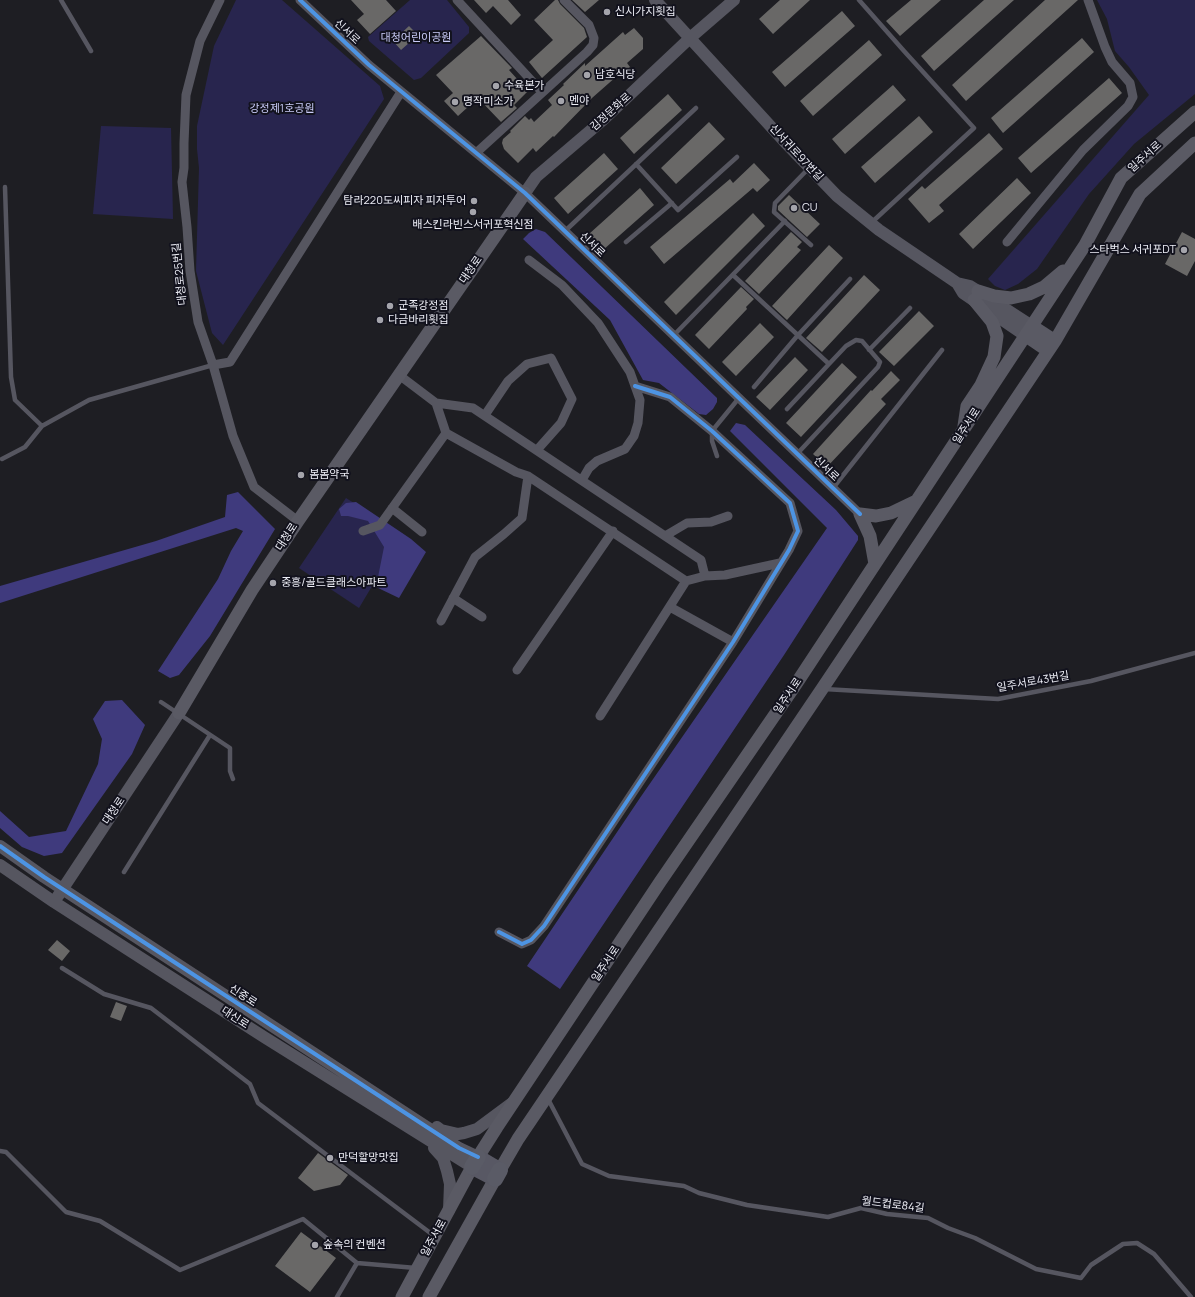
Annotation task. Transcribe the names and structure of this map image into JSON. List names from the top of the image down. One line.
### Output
{"streets":{"main road":["일주서로","대청로"],"street":["신서로","김정문화로","신서귀로97번길","대청로25번길","신중로","대신로"],"lane":["일주서로43번길","월드컵로84길"]},"crossings":[["신서로","김정문화로"],["신서로","대청로"],["김정문화로","신서귀로97번길"],["김정문화로","대청로"],["신서귀로97번길","일주서로"],["일주서로","신중로"],["대청로","대청로25번길"],["대청로","신중로"],["대청로","대신로"],["신중로","대신로"]],"parks":["대청어린이공원","강정제1호공원"],"places":["신시가지횟집","남호식당","수육본가","멘야","명작미소가","탐라220도씨피자 피자투어","CU","배스킨라빈스서귀포혁신점","스타벅스 서귀포DT","군족강정점","다금바리횟집","봄봄약국","중흥/골드클래스아파트","만덕할망맛집","숲속의 컨벤션"]}
